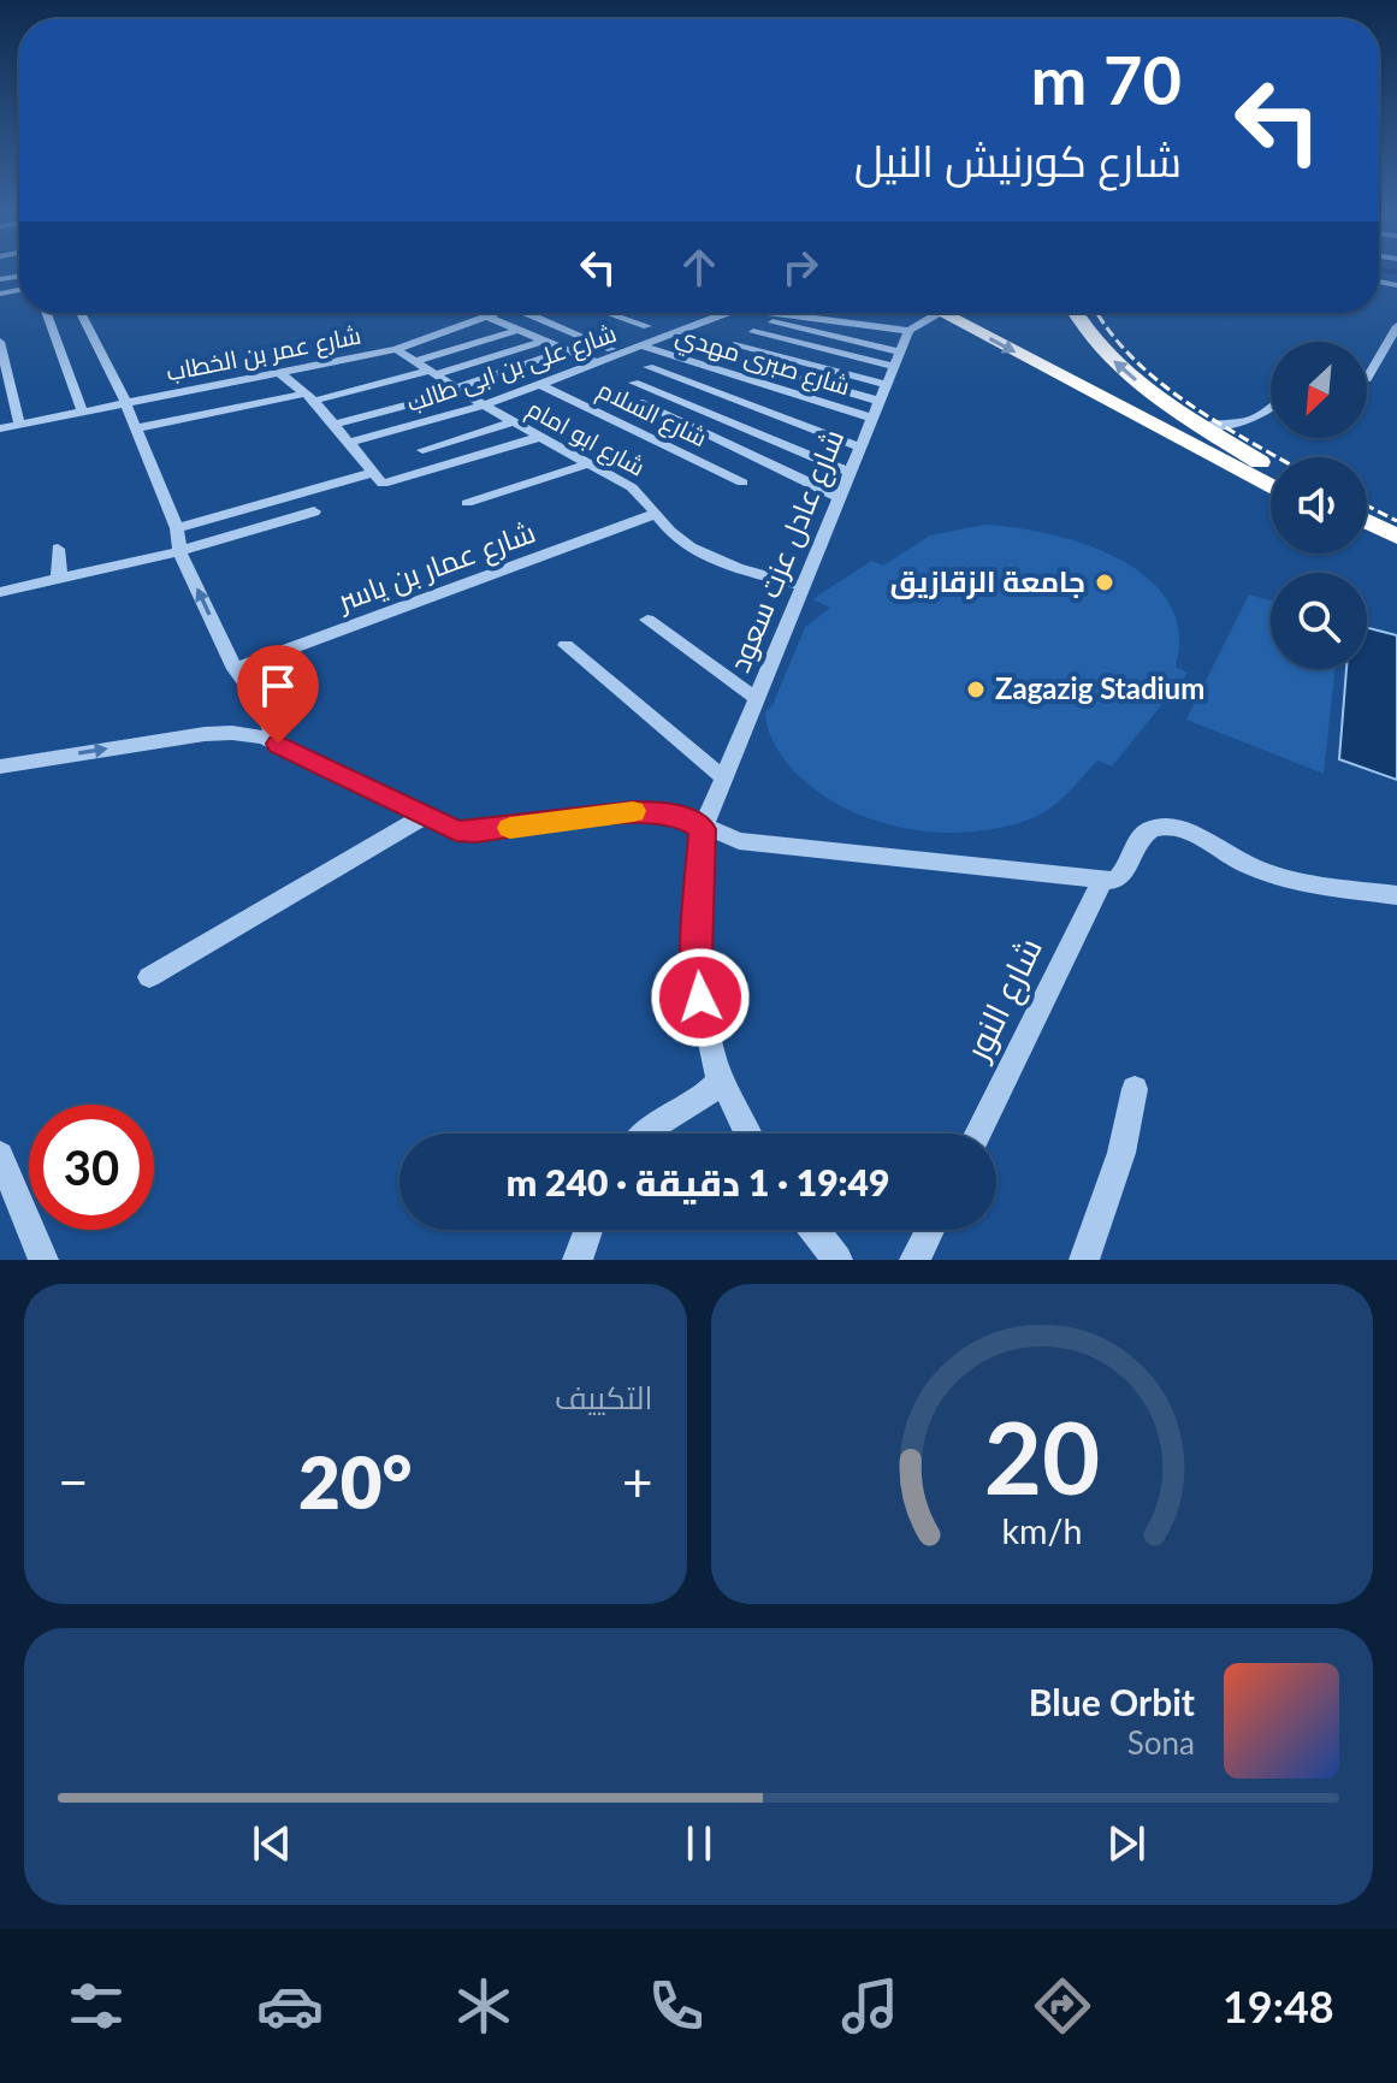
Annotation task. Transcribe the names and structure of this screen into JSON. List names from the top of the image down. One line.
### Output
{"streets":{"street":["شارع عمر بن الخطاب","شارع صبرى مهدي","شارع على بن ابى طالب","شارع السلام","شارع ابو امام","شارع عادل عزت سعود","شارع عمار بن ياسر","شارع النور"]},"crossings":[["شارع عمر بن الخطاب","شارع ابو امام"],["شارع صبرى مهدي","شارع على بن ابى طالب"],["شارع صبرى مهدي","شارع عادل عزت سعود"],["شارع على بن ابى طالب","شارع السلام"],["شارع على بن ابى طالب","شارع ابو امام"],["شارع ابو امام","شارع عادل عزت سعود"],["شارع ابو امام","شارع عمار بن ياسر"]],"places":["جامعة الزقازيق","Zagazig Stadium"],"north":"bottom left","page":{"turn":["70 m","شارع كورنيش النيل"],"limit":"30","trip":"19:49 · 1 دقيقة · 240 m","tile":"التكييف","heat":["−","20°","+"],"song":["Blue Orbit","Sona"],"tabs":"19:48","gauge":["20","km/h"]}}
